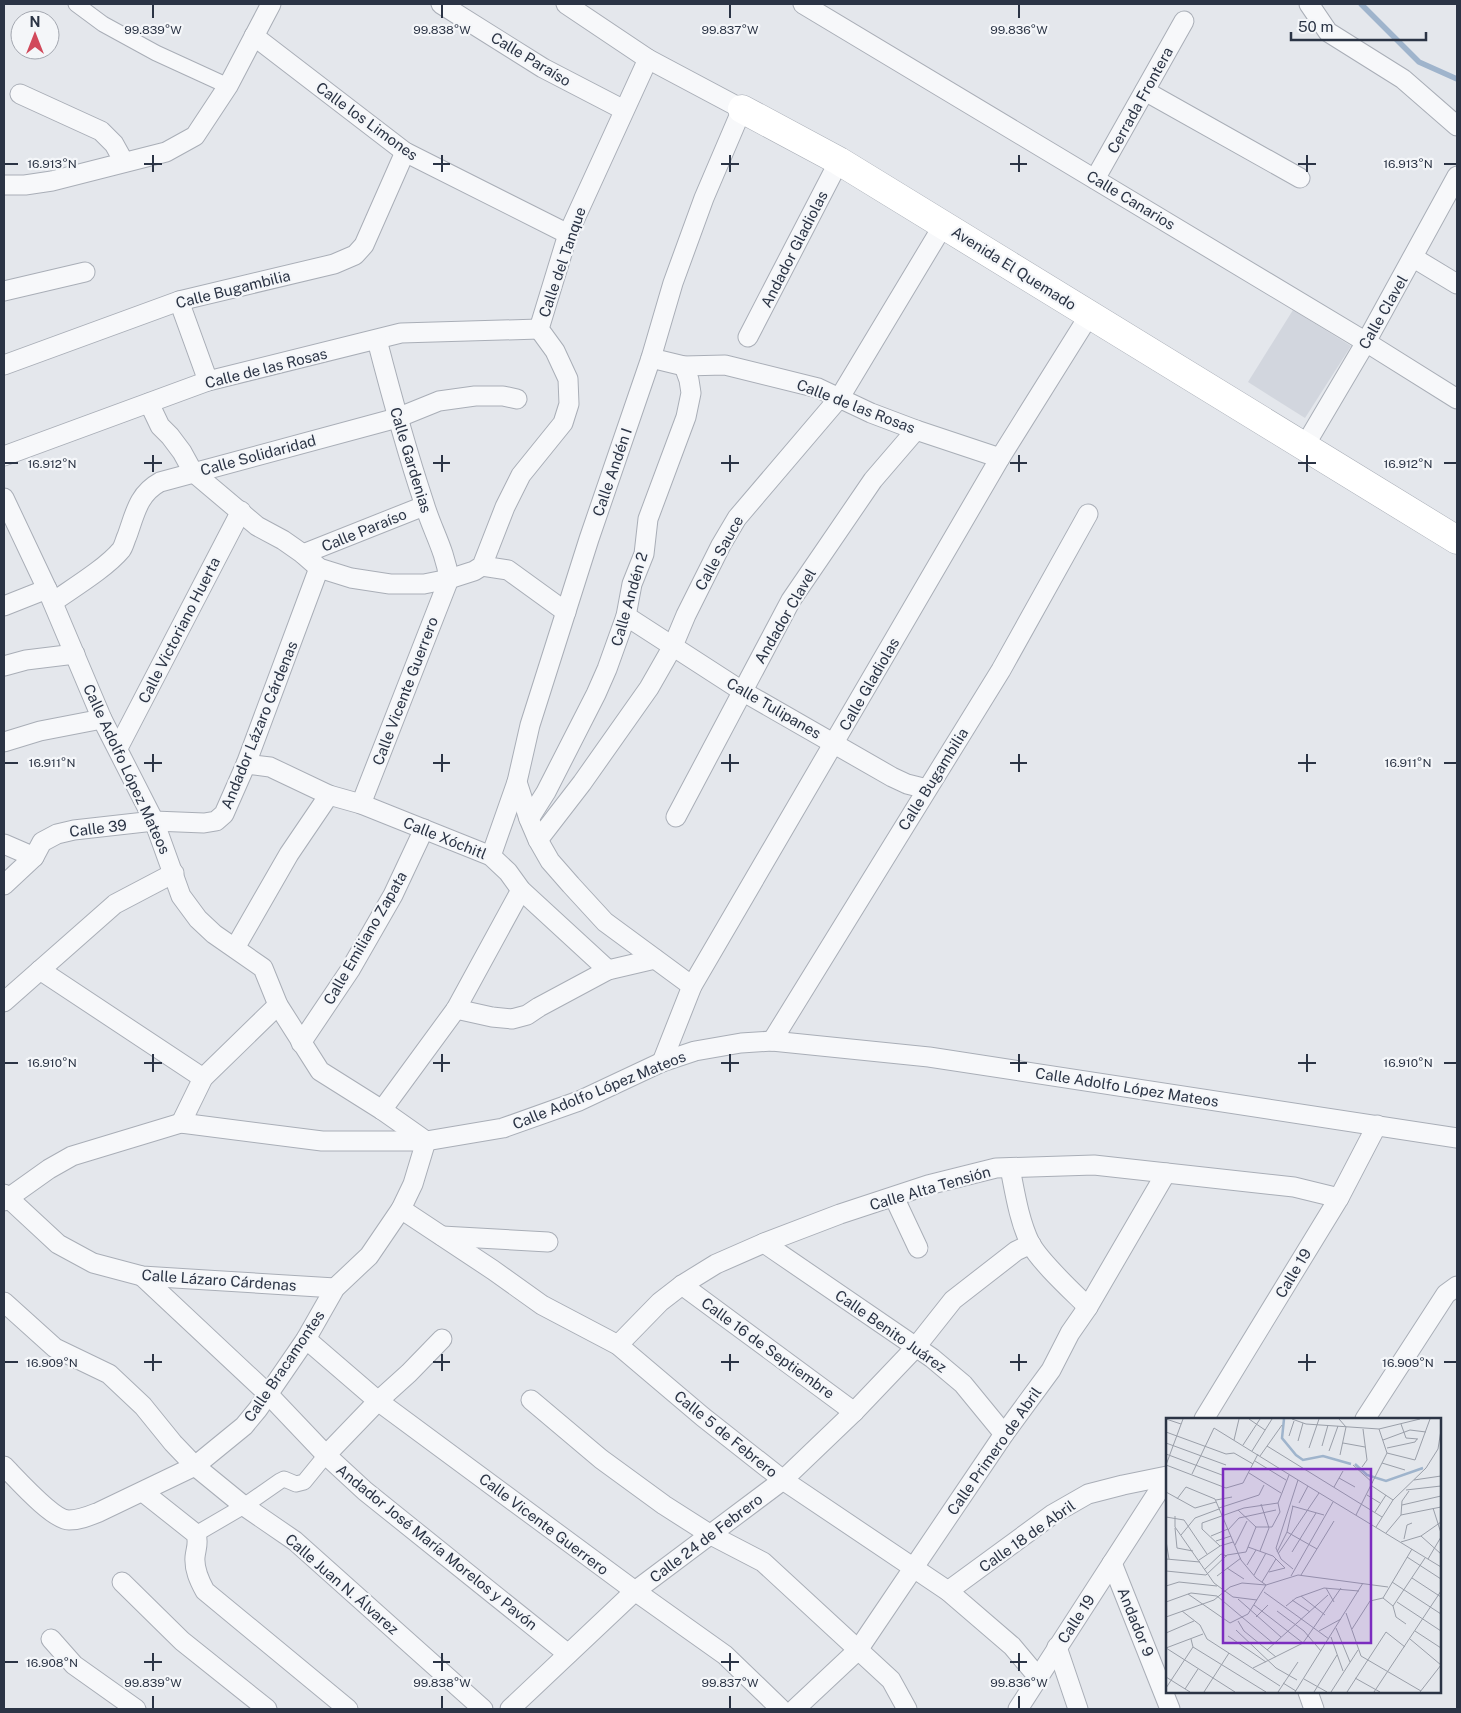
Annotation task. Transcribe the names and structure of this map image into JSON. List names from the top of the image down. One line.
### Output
{"streets":{"main road":["Avenida El Quemado"],"street":["Calle Paraíso","Cerrada Frontera","Calle los Limones","Calle Canarios","Andador Gladiolas","Calle del Tanque","Calle Bugambilia","Calle Clavel","Calle de las Rosas","Calle Solidaridad","Calle Gardenias","Calle Andén I","Calle Sauce","Calle Andén 2","Andador Clavel","Calle Victoriano Huerta","Calle Gladiolas","Calle Vicente Guerrero","Calle Tulipanes","Andador Lázaro Cárdenas","Calle Adolfo López Mateos","Calle 39","Calle Xóchitl","Calle Emiliano Zapata","Calle Alta Tensión","Calle 19","Calle Lázaro Cárdenas","Calle Benito Juárez","Calle 16 de Septiembre","Calle Bracamontes","Calle 5 de Febrero","Calle Primero de Abril","Calle 18 de Abril","Calle 24 de Febrero","Andador José María Morelos y Pavón","Calle Juan N. Álvarez","Andador 9"]},"crossings":[["Calle Paraíso","Calle del Tanque"],["Calle Paraíso","Calle Gardenias"],["Cerrada Frontera","Calle Canarios"],["Calle los Limones","Calle del Tanque"],["Calle los Limones","Calle Bugambilia"],["Calle Canarios","Calle Clavel"],["Andador Gladiolas","Avenida El Quemado"],["Calle del Tanque","Avenida El Quemado"],["Calle del Tanque","Calle de las Rosas"],["Avenida El Quemado","Calle Clavel"],["Avenida El Quemado","Calle Andén I"],["Avenida El Quemado","Calle Sauce"],["Avenida El Quemado","Calle Gladiolas"],["Calle Bugambilia","Calle Tulipanes"],["Calle Bugambilia","Calle Adolfo López Mateos"],["Calle de las Rosas","Calle Gardenias"],["Calle de las Rosas","Calle Andén I"],["Calle de las Rosas","Calle Sauce"],["Calle de las Rosas","Calle Andén 2"],["Calle de las Rosas","Andador Clavel"],["Calle de las Rosas","Calle Gladiolas"],["Calle Solidaridad","Calle Gardenias"],["Calle Solidaridad","Calle Adolfo López Mateos"],["Calle Gardenias","Calle Vicente Guerrero"],["Calle Andén I","Calle Xóchitl"],["Calle Sauce","Calle Tulipanes"],["Calle Andén 2","Calle Tulipanes"],["Andador Clavel","Calle Tulipanes"],["Calle Victoriano Huerta","Calle Adolfo López Mateos"],["Calle Gladiolas","Calle Tulipanes"],["Calle Gladiolas","Calle Adolfo López Mateos"],["Calle Vicente Guerrero","Calle Xóchitl"],["Calle Vicente Guerrero","Calle Bracamontes"],["Calle Vicente Guerrero","Calle 24 de Febrero"],["Andador Lázaro Cárdenas","Calle Adolfo López Mateos"],["Andador Lázaro Cárdenas","Calle 39"],["Andador Lázaro Cárdenas","Calle Xóchitl"],["Calle Adolfo López Mateos","Calle 39"],["Calle Adolfo López Mateos","Calle Emiliano Zapata"],["Calle Adolfo López Mateos","Calle 19"],["Calle Adolfo López Mateos","Calle Bracamontes"],["Calle Xóchitl","Calle Emiliano Zapata"],["Calle Alta Tensión","Calle 19"],["Calle Alta Tensión","Calle Benito Juárez"],["Calle Alta Tensión","Calle 16 de Septiembre"],["Calle Alta Tensión","Calle 5 de Febrero"],["Calle Alta Tensión","Calle Primero de Abril"],["Calle 19","Calle 5 de Febrero"],["Calle 19","Andador 9"],["Calle Lázaro Cárdenas","Calle Bracamontes"],["Calle Lázaro Cárdenas","Andador José María Morelos y Pavón"],["Calle Benito Juárez","Calle Primero de Abril"],["Calle Benito Juárez","Calle 24 de Febrero"],["Calle 16 de Septiembre","Calle 24 de Febrero"],["Calle Bracamontes","Calle 5 de Febrero"],["Calle Bracamontes","Andador José María Morelos y Pavón"],["Calle Bracamontes","Calle Juan N. Álvarez"],["Calle 5 de Febrero","Calle Primero de Abril"],["Calle 5 de Febrero","Calle 18 de Abril"],["Calle 5 de Febrero","Calle 24 de Febrero"],["Calle 24 de Febrero","Andador José María Morelos y Pavón"]],"scale_bar":"50 m","north":"top","coordinates":["99.839°W","99.838°W","99.837°W","99.836°W","16.913°N","16.912°N","16.911°N","16.910°N","16.909°N","16.908°N"]}
